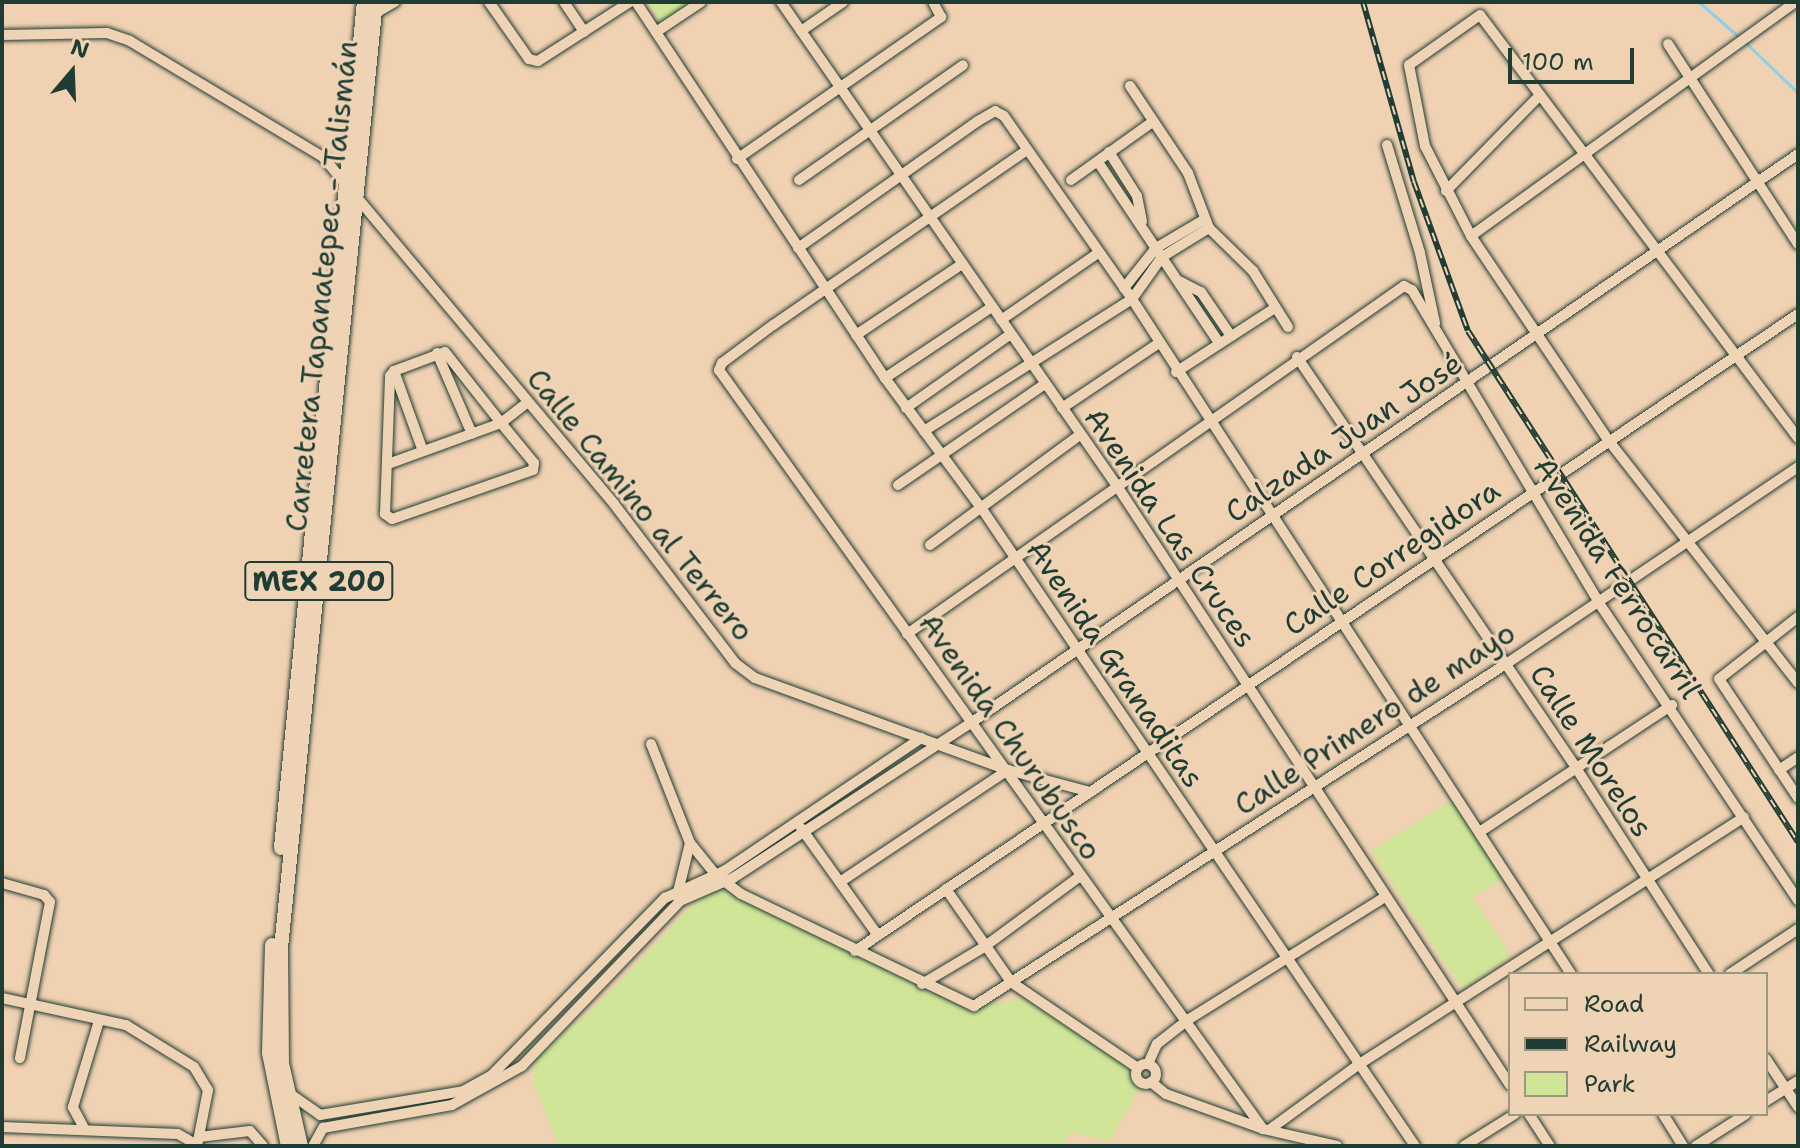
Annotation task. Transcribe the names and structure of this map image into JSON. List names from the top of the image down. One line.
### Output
{"streets":{"highway":["Carretera Tapanatepec - Talismán","MEX 200"],"street":["Calzada Juan José","Calle Camino al Terrero","Avenida Las Cruces","Calle Corregidora","Avenida Ferrocarril","Avenida Granaditas","Calle Primero de mayo","Avenida Churubusco","Calle Morelos"]},"crossings":[["Carretera Tapanatepec - Talismán","Calle Camino al Terrero"],["Calzada Juan José","Calle Camino al Terrero"],["Calzada Juan José","Avenida Las Cruces"],["Calzada Juan José","Avenida Ferrocarril"],["Calzada Juan José","Avenida Granaditas"],["Calzada Juan José","Avenida Churubusco"],["Calzada Juan José","Calle Morelos"],["Calle Camino al Terrero","Calle Corregidora"],["Calle Camino al Terrero","Avenida Churubusco"],["Avenida Las Cruces","Calle Corregidora"],["Avenida Las Cruces","Calle Primero de mayo"],["Calle Corregidora","Avenida Ferrocarril"],["Calle Corregidora","Avenida Granaditas"],["Calle Corregidora","Avenida Churubusco"],["Calle Corregidora","Calle Morelos"],["Avenida Ferrocarril","Calle Primero de mayo"],["Avenida Ferrocarril","Calle Morelos"],["Avenida Granaditas","Calle Primero de mayo"],["Avenida Granaditas","Avenida Churubusco"],["Calle Primero de mayo","Avenida Churubusco"],["Calle Primero de mayo","Calle Morelos"]],"legend":["Road","Railway","Park"],"scale_bar":"100 m","north":"top"}
